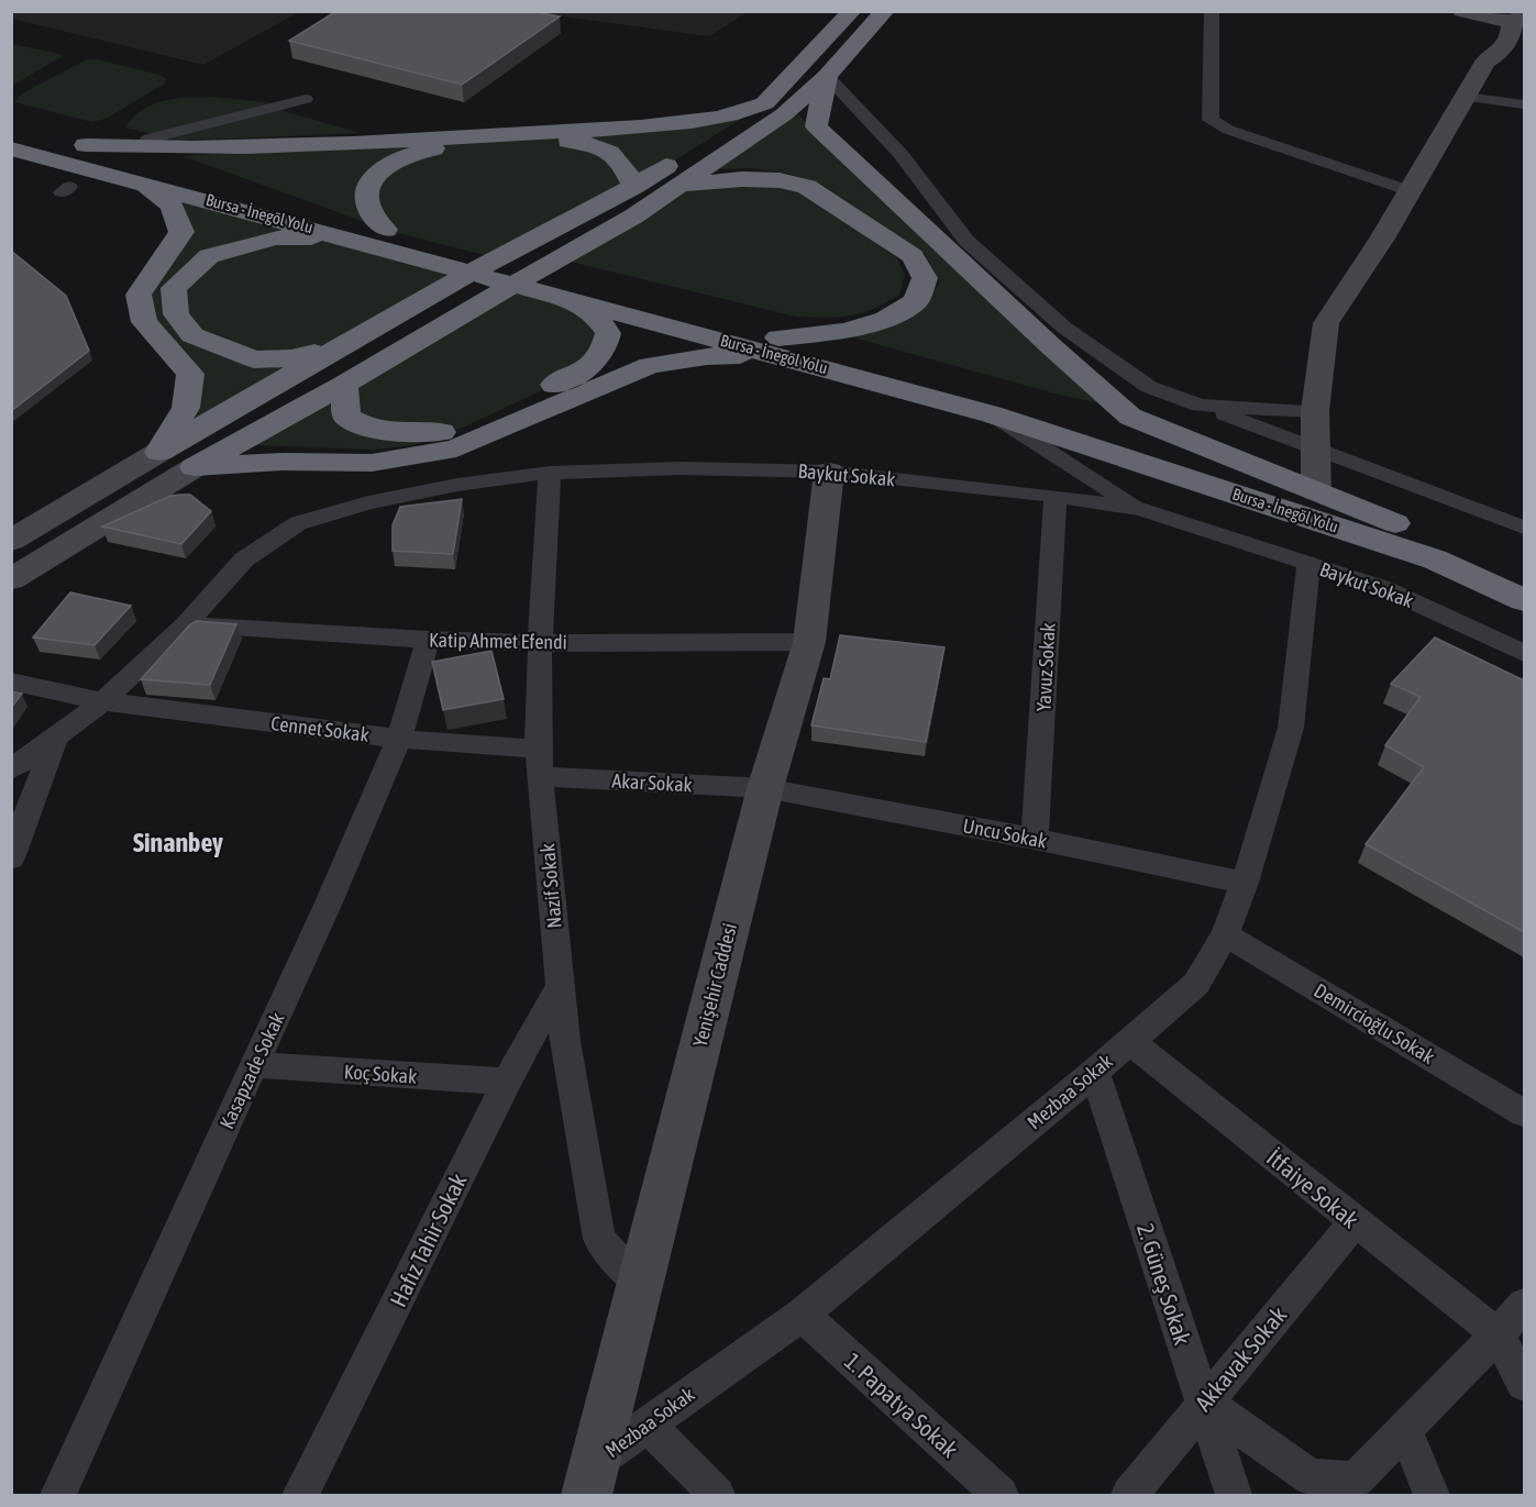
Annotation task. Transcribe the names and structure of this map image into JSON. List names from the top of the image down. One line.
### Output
{"streets":{"highway":["Bursa - İnegöl Yolu"],"street":["Baykut Sokak","Katip Ahmet Efendi","Yavuz Sokak","Cennet Sokak","Akar Sokak","Uncu Sokak","Nazif Sokak","Yenişehir Caddesi","Demircioğlu Sokak","Kasapzade Sokak","Koç Sokak","Mezbaa Sokak","İtfaiye Sokak","Hafız Tahir Sokak","2. Güneş Sokak","Akkavak Sokak","1. Papatya Sokak"]},"crossings":[["Baykut Sokak","Katip Ahmet Efendi"],["Baykut Sokak","Yavuz Sokak"],["Baykut Sokak","Cennet Sokak"],["Baykut Sokak","Nazif Sokak"],["Baykut Sokak","Yenişehir Caddesi"],["Baykut Sokak","Mezbaa Sokak"],["Katip Ahmet Efendi","Nazif Sokak"],["Katip Ahmet Efendi","Yenişehir Caddesi"],["Katip Ahmet Efendi","Kasapzade Sokak"],["Yavuz Sokak","Uncu Sokak"],["Cennet Sokak","Akar Sokak"],["Cennet Sokak","Nazif Sokak"],["Cennet Sokak","Kasapzade Sokak"],["Akar Sokak","Uncu Sokak"],["Akar Sokak","Nazif Sokak"],["Akar Sokak","Yenişehir Caddesi"],["Uncu Sokak","Yenişehir Caddesi"],["Uncu Sokak","Mezbaa Sokak"],["Nazif Sokak","Yenişehir Caddesi"],["Nazif Sokak","Hafız Tahir Sokak"],["Yenişehir Caddesi","Mezbaa Sokak"],["Demircioğlu Sokak","Mezbaa Sokak"],["Kasapzade Sokak","Koç Sokak"],["Koç Sokak","Hafız Tahir Sokak"],["Mezbaa Sokak","İtfaiye Sokak"],["Mezbaa Sokak","2. Güneş Sokak"],["Mezbaa Sokak","1. Papatya Sokak"],["İtfaiye Sokak","Akkavak Sokak"],["2. Güneş Sokak","Akkavak Sokak"]],"districts":["Sinanbey"]}
